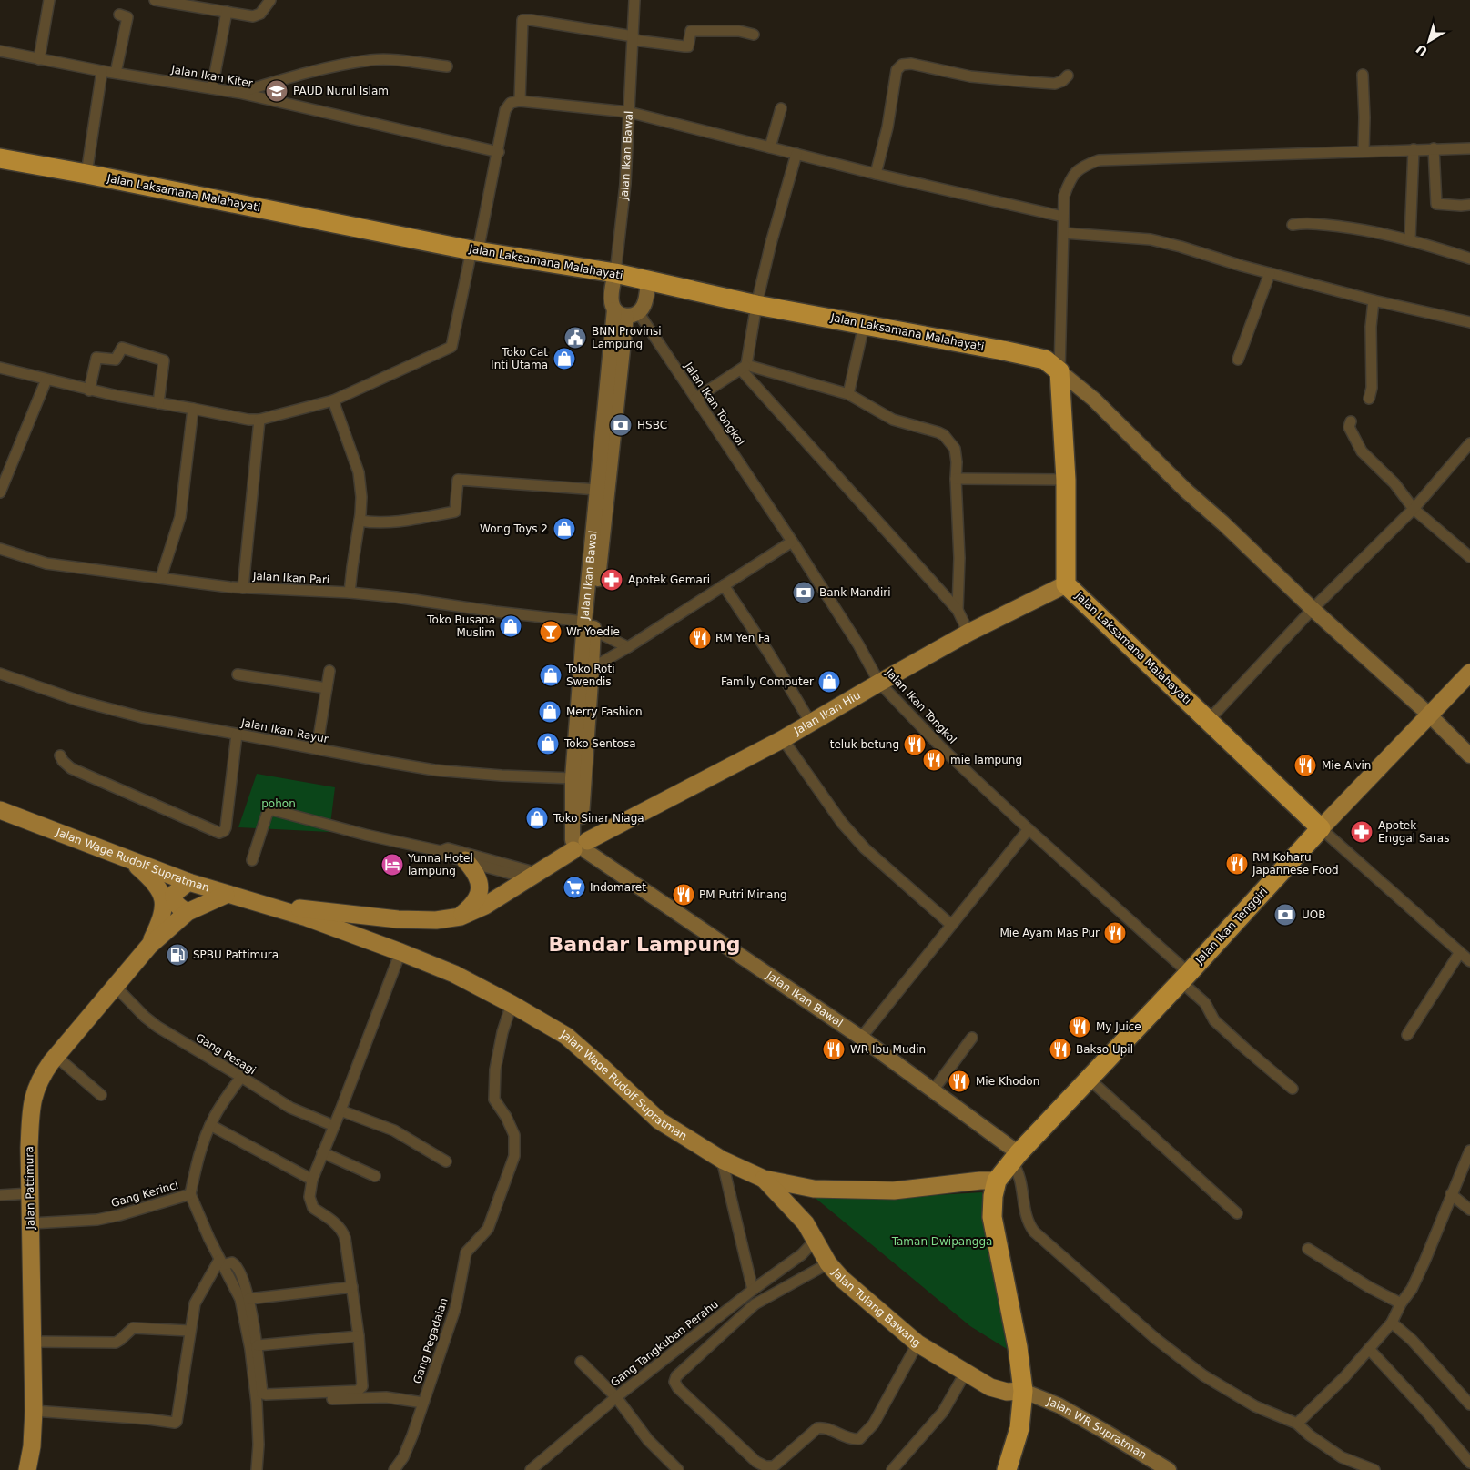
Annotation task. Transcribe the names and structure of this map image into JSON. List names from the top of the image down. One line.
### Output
{"streets":{"highway":["Jalan Laksamana Malahayati","Jalan Ikan Tenggiri"],"main road":["Jalan Ikan Hiu","Jalan Wage Rudolf Supratman","Jalan Pattimura","Jalan Tulang Bawang"],"street":["Jalan Ikan Kiter","Jalan Ikan Bawal","Jalan Ikan Tongkol","Jalan Ikan Pari","Jalan Ikan Rayur","Gang Pesagi","Gang Kerinci","Gang Pegadaian","Gang Tangkuban Perahu","Jalan WR Supratman"]},"crossings":[["Jalan Ikan Bawal","Jalan Laksamana Malahayati"],["Jalan Ikan Bawal","Jalan Ikan Tongkol"],["Jalan Ikan Bawal","Jalan Ikan Pari"],["Jalan Ikan Bawal","Jalan Ikan Hiu"],["Jalan Ikan Bawal","Jalan Ikan Rayur"],["Jalan Ikan Bawal","Jalan Wage Rudolf Supratman"],["Jalan Ikan Bawal","Jalan Ikan Tenggiri"],["Jalan Laksamana Malahayati","Jalan Ikan Hiu"],["Jalan Laksamana Malahayati","Jalan Ikan Tenggiri"],["Jalan Ikan Tongkol","Jalan Ikan Hiu"],["Jalan Ikan Tongkol","Jalan Ikan Tenggiri"],["Jalan Ikan Hiu","Jalan Wage Rudolf Supratman"],["Jalan Wage Rudolf Supratman","Jalan Ikan Tenggiri"],["Jalan Wage Rudolf Supratman","Jalan Pattimura"],["Jalan Wage Rudolf Supratman","Jalan Tulang Bawang"],["Jalan Wage Rudolf Supratman","Gang Pegadaian"],["Gang Pesagi","Jalan Pattimura"],["Gang Pesagi","Gang Kerinci"],["Jalan Pattimura","Gang Kerinci"],["Jalan Tulang Bawang","Gang Tangkuban Perahu"],["Jalan Tulang Bawang","Jalan WR Supratman"]],"districts":["Bandar Lampung"],"parks":["pohon","Taman Dwipangga"],"places":{"school or university":["PAUD Nurul Islam"],"public building":["BNN Provinsi Lampung"],"shop":["Toko Cat Inti Utama","Wong Toys 2","Toko Busana Muslim","Toko Roti Swendis","Family Computer","Merry Fashion","Toko Sentosa","Toko Sinar Niaga"],"bank":["HSBC","Bank Mandiri","UOB"],"pharmacy":["Apotek Gemari","Apotek Enggal Saras"],"bar":["Wr Yoedie"],"restaurant":["RM Yen Fa","teluk betung","mie lampung","Mie Alvin","RM Koharu Japannese Food","PM Putri Minang","Mie Ayam Mas Pur","My Juice","WR Ibu Mudin","Bakso Upil","Mie Khodon"],"hotel":["Yunna Hotel lampung"],"supermarket":["Indomaret"],"fuel station":["SPBU Pattimura"]},"north":"bottom left"}
